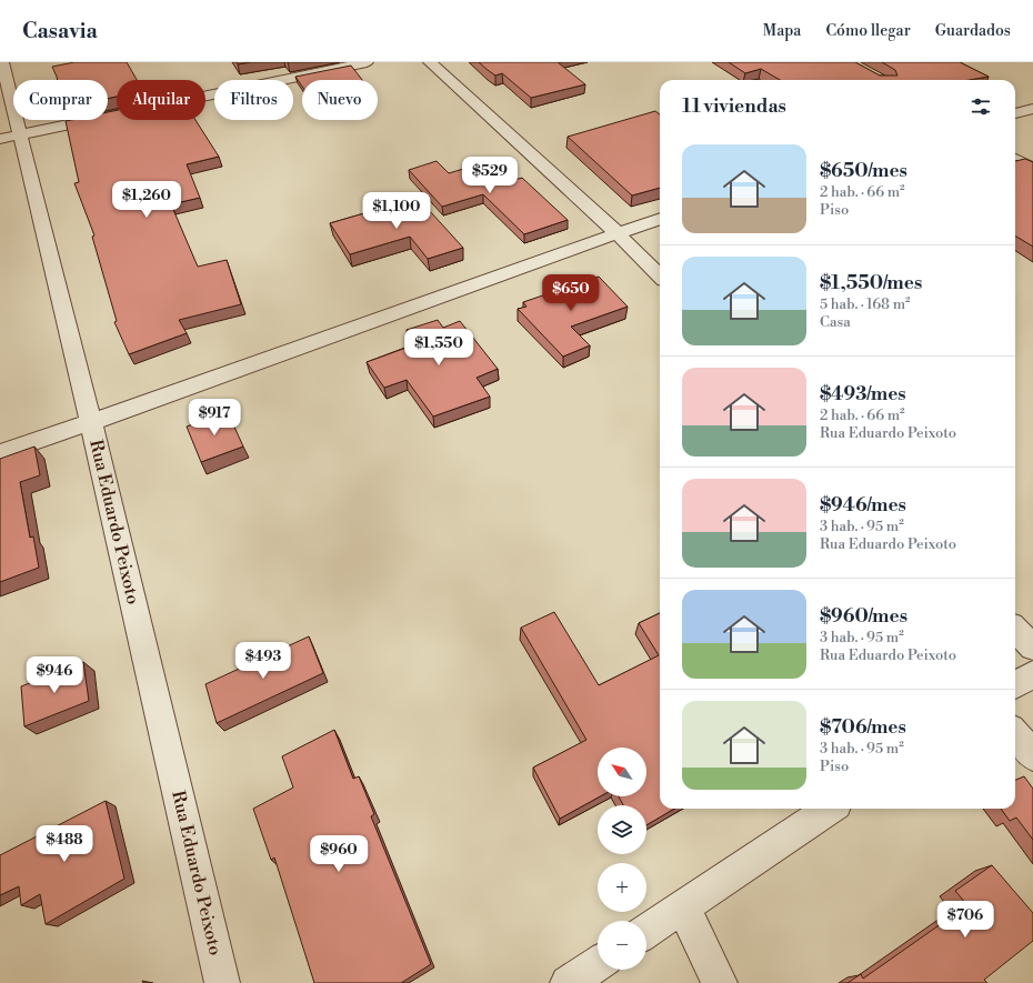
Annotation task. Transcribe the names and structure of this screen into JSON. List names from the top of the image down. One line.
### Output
{"streets":{"street":["Rua Eduardo Peixoto"]},"north":"top left","page":{"header":"Casavia","nav":["Mapa","Cómo llegar","Guardados"],"chip":["Comprar","Alquilar","Filtros","Nuevo"],"heading":"11 viviendas","list":[{"name":"$650/mes","note":"2 hab. · 66 m² · Piso"},{"name":"$1,550/mes","note":"5 hab. · 168 m² · Casa"},{"name":"$493/mes","note":"2 hab. · 66 m² · Rua Eduardo Peixoto"},{"name":"$946/mes","note":"3 hab. · 95 m² · Rua Eduardo Peixoto"},{"name":"$960/mes","note":"3 hab. · 95 m² · Rua Eduardo Peixoto"},{"name":"$706/mes","note":"3 hab. · 95 m² · Piso"}],"price":["$529","$1,260","$1,100","$650","$1,550","$917","$493","$946","$488","$960","$706"],"map_buttons":["+","−"]}}
